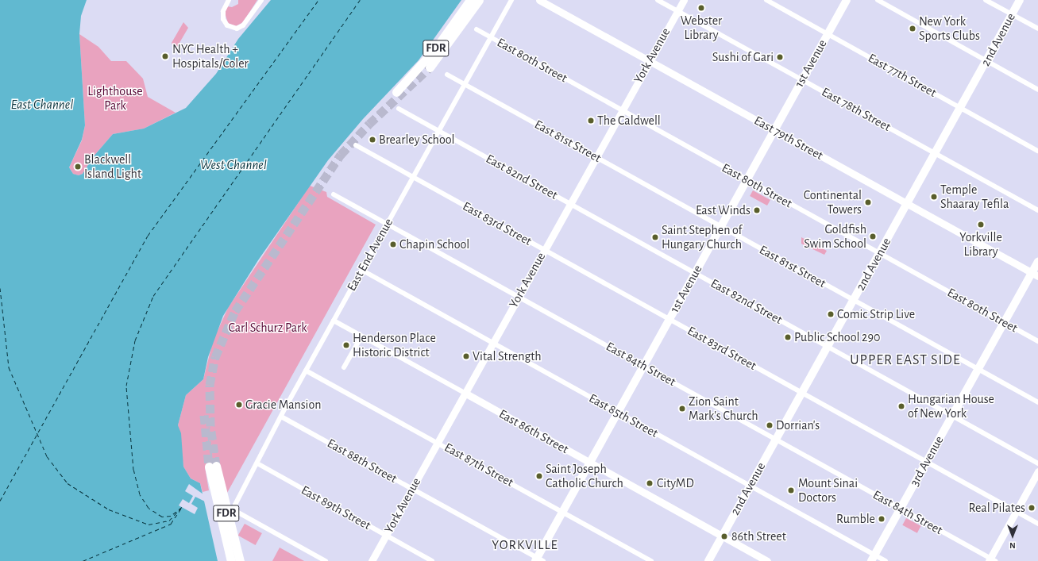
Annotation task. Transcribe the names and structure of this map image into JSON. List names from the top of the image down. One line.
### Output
{"streets":{"highway":["FDR"],"main road":["2nd Avenue","York Avenue","1st Avenue","East 79th Street","East 86th Street","3rd Avenue"],"street":["East 80th Street","East 77th Street","East 78th Street","East 81st Street","East 82nd Street","East 83rd Street","East End Avenue","East 84th Street","East 85th Street","East 88th Street","East 87th Street","East 89th Street"]},"crossings":[["2nd Avenue","East 80th Street"],["2nd Avenue","East 77th Street"],["2nd Avenue","East 78th Street"],["2nd Avenue","East 79th Street"],["2nd Avenue","East 81st Street"],["2nd Avenue","East 82nd Street"],["2nd Avenue","East 83rd Street"],["2nd Avenue","East 84th Street"],["2nd Avenue","East 85th Street"],["2nd Avenue","East 86th Street"],["York Avenue","East 80th Street"],["York Avenue","East 78th Street"],["York Avenue","East 79th Street"],["York Avenue","East 81st Street"],["York Avenue","East 82nd Street"],["York Avenue","East 83rd Street"],["York Avenue","East 84th Street"],["York Avenue","East 85th Street"],["York Avenue","East 86th Street"],["York Avenue","East 88th Street"],["York Avenue","East 87th Street"],["York Avenue","East 89th Street"],["East 80th Street","1st Avenue"],["East 80th Street","East End Avenue"],["East 80th Street","3rd Avenue"],["1st Avenue","East 77th Street"],["1st Avenue","East 78th Street"],["1st Avenue","East 79th Street"],["1st Avenue","East 81st Street"],["1st Avenue","East 82nd Street"],["1st Avenue","East 83rd Street"],["1st Avenue","East 84th Street"],["1st Avenue","East 85th Street"],["1st Avenue","East 86th Street"],["1st Avenue","East 88th Street"],["1st Avenue","East 87th Street"],["East 79th Street","3rd Avenue"],["East 81st Street","East End Avenue"],["East 81st Street","3rd Avenue"],["East 82nd Street","East End Avenue"],["East 82nd Street","3rd Avenue"],["East 83rd Street","East End Avenue"],["East 83rd Street","3rd Avenue"],["East End Avenue","East 84th Street"],["East End Avenue","East 85th Street"],["East End Avenue","East 86th Street"],["East End Avenue","East 88th Street"],["East End Avenue","East 87th Street"],["East End Avenue","East 89th Street"],["East 84th Street","3rd Avenue"],["East 85th Street","3rd Avenue"]],"districts":["UPPER EAST SIDE","YORKVILLE"],"water":["East Channel","West Channel"],"parks":["Lighthouse Park","Carl Schurz Park"],"places":["Webster Library","New York Sports Clubs","NYC Health + Hospitals/Coler","Sushi of Gari","The Caldwell","Brearley School","Blackwell Island Light","Temple Shaaray Tefila","Continental Towers","East Winds","Yorkville Library","Goldfish Swim School","Saint Stephen of Hungary Church","Chapin School","Comic Strip Live","Public School 290","Henderson Place Historic District","Vital Strength","Gracie Mansion","Hungarian House of New York","Zion Saint Mark's Church","Dorrian's","Saint Joseph Catholic Church","CityMD","Mount Sinai Doctors","Real Pilates","Rumble","86th Street"],"north":"bottom"}
